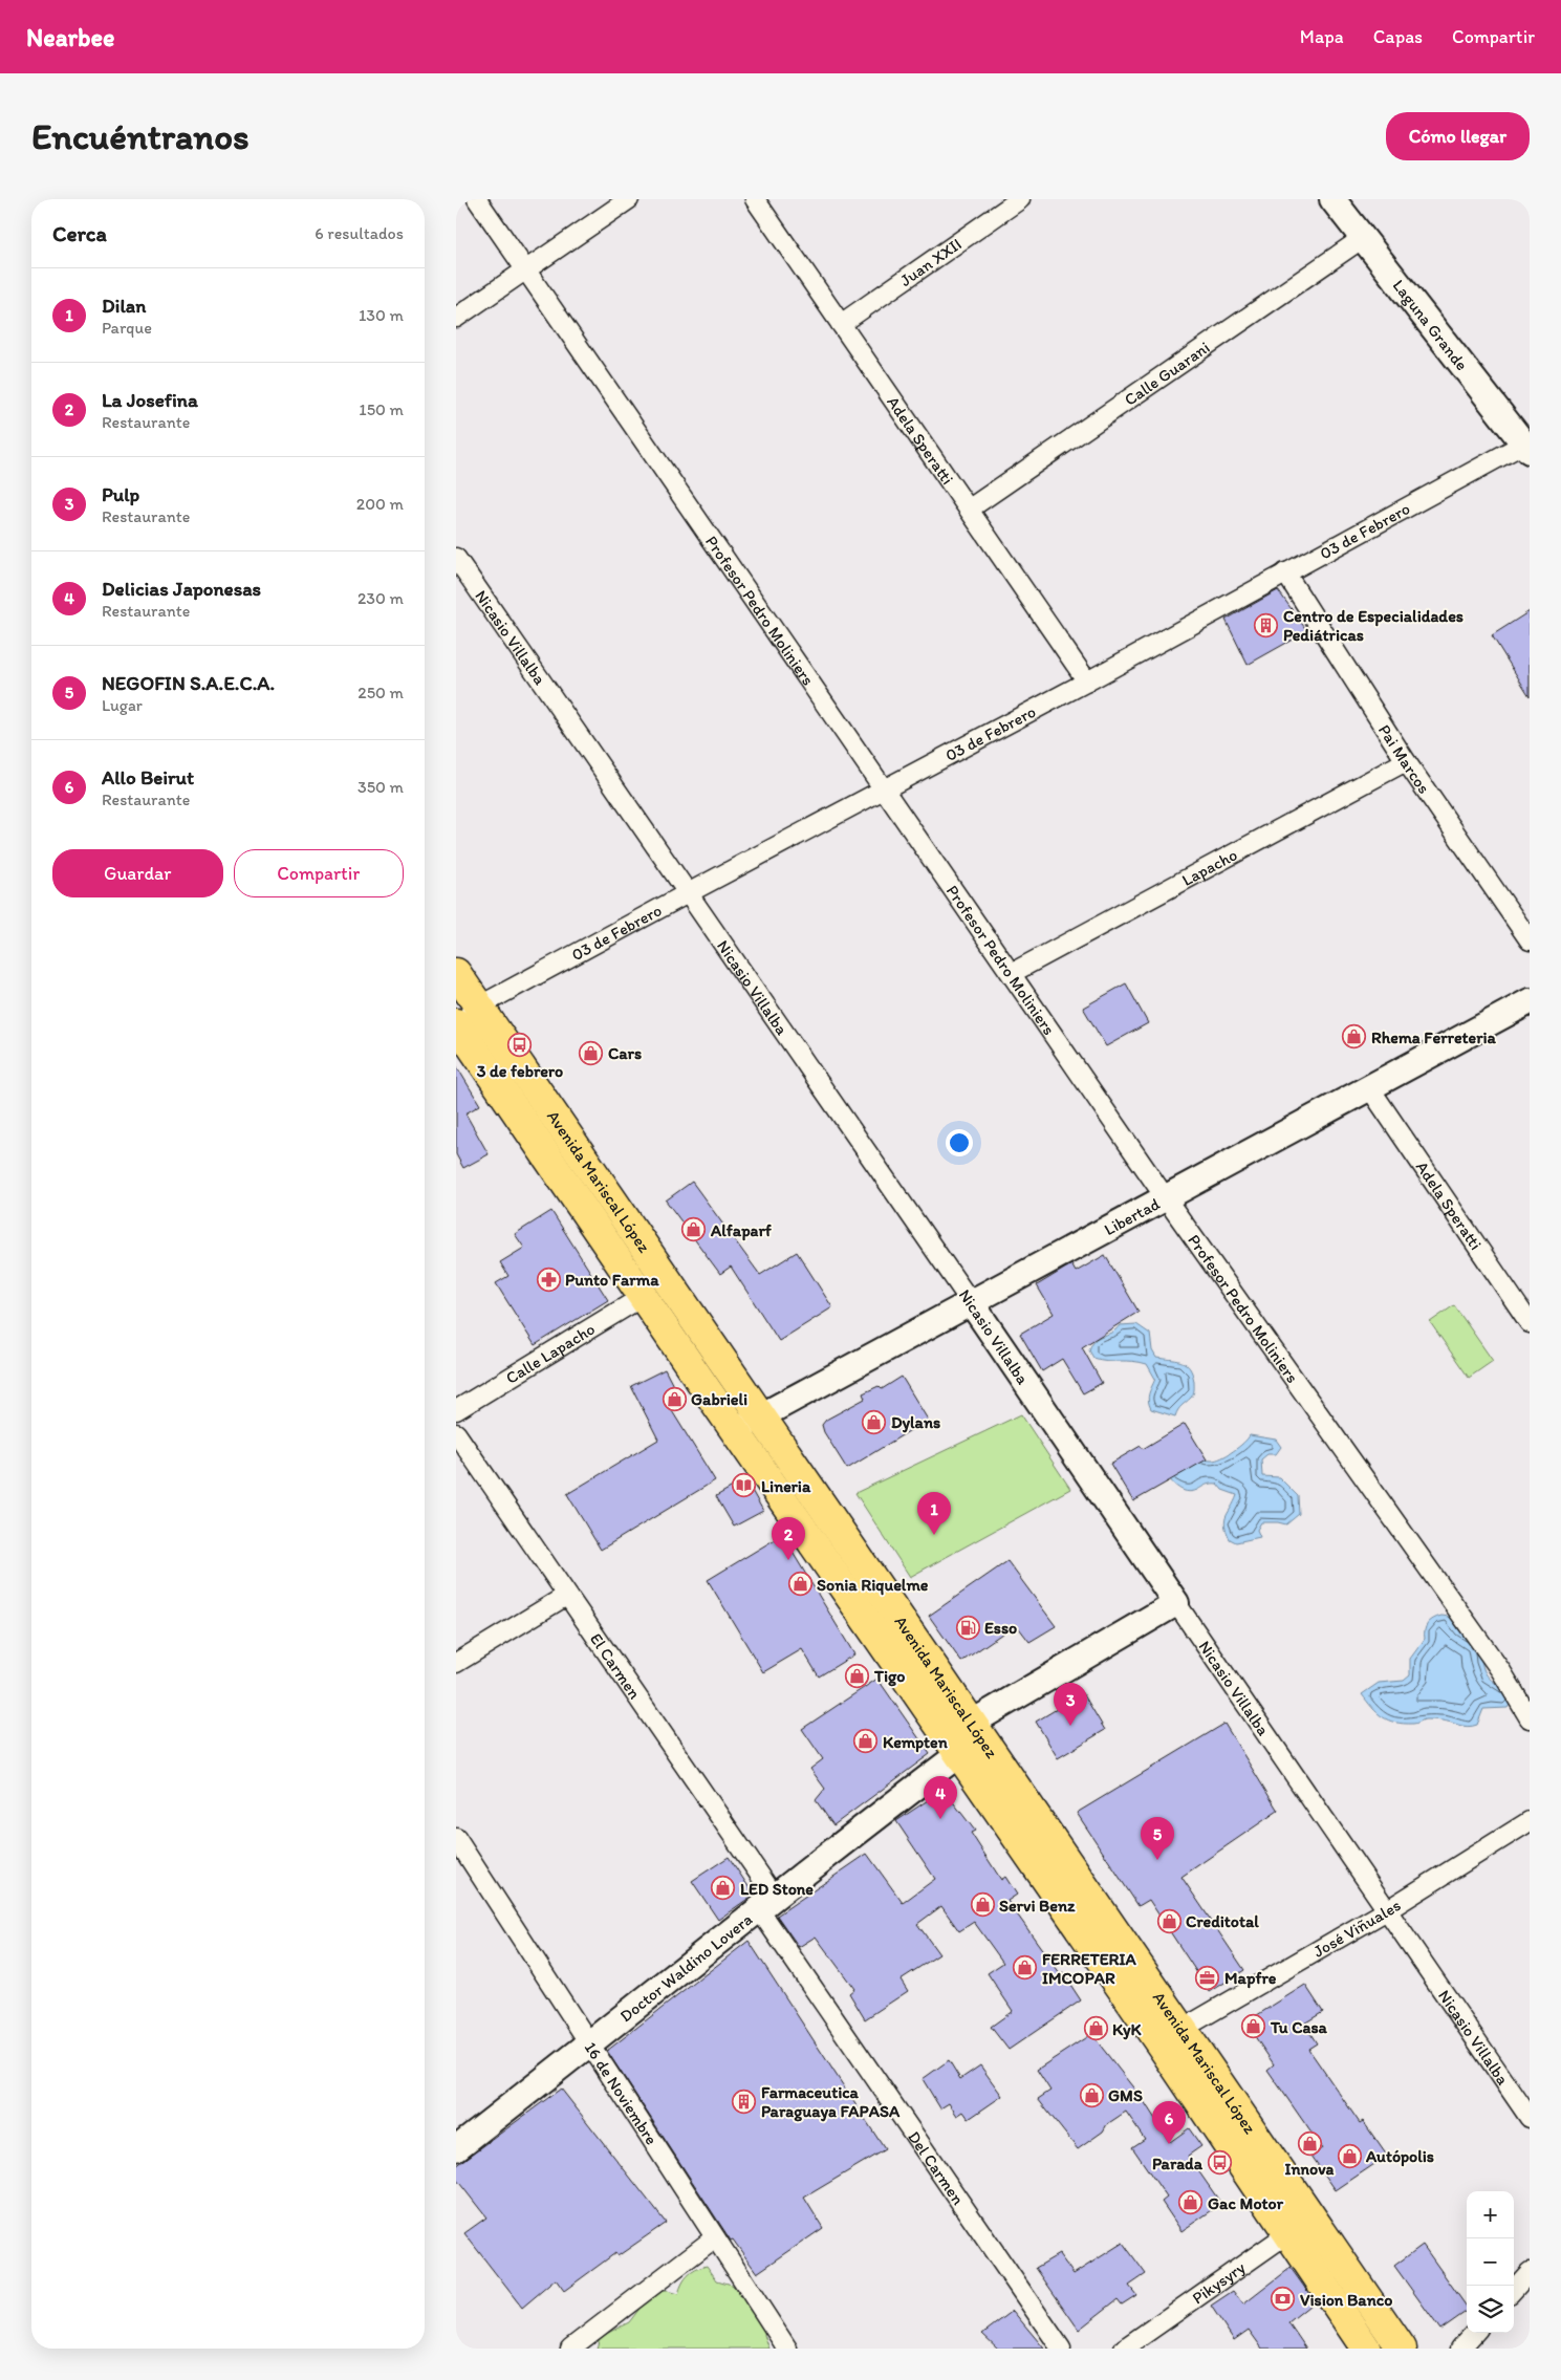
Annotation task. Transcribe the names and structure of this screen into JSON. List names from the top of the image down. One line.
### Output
{"streets":{"highway":["Avenida Mariscal López"],"main road":["Laguna Grande","Nicasio Villalba","Libertad","Doctor Waldino Lovera"],"street":["Juan XXII","Calle Guarani","Adela Speratti","03 de Febrero","Profesor Pedro Moliniers","Pai Marcos","Lapacho","Calle Lapacho","El Carmen","José Viñuales","16 de Noviembre","Del Carmen","Pikysyry"]},"crossings":[["Juan XXII","Adela Speratti"],["Laguna Grande","Calle Guarani"],["Laguna Grande","03 de Febrero"],["Calle Guarani","Adela Speratti"],["Adela Speratti","03 de Febrero"],["Adela Speratti","Libertad"],["03 de Febrero","Profesor Pedro Moliniers"],["03 de Febrero","Nicasio Villalba"],["03 de Febrero","Pai Marcos"],["03 de Febrero","Avenida Mariscal López"],["Profesor Pedro Moliniers","Lapacho"],["Profesor Pedro Moliniers","Libertad"],["Nicasio Villalba","Libertad"],["Nicasio Villalba","José Viñuales"],["Nicasio Villalba","Doctor Waldino Lovera"],["Pai Marcos","Lapacho"],["Avenida Mariscal López","Libertad"],["Avenida Mariscal López","Calle Lapacho"],["Avenida Mariscal López","José Viñuales"],["Avenida Mariscal López","Doctor Waldino Lovera"],["Avenida Mariscal López","Pikysyry"],["El Carmen","Doctor Waldino Lovera"],["El Carmen","Del Carmen"],["Doctor Waldino Lovera","16 de Noviembre"],["Doctor Waldino Lovera","Del Carmen"]],"places":{"building":["Centro de Especialidades Pediátricas","Farmaceutica Paraguaya FAPASA"],"shop":["Rhema Ferreteria","Cars","Alfaparf","Gabrieli","Dylans","Sonia Riquelme","Tigo","Kempten","LED Stone","Servi Benz","Creditotal","FERRETERIA IMCOPAR","Tu Casa","KyK","GMS","Innova","Autópolis","Gac Motor"],"bus stop":["3 de febrero","Parada"],"pharmacy":["Punto Farma"],"library":["Lineria"],"fuel station":["Esso"],"office":["Mapfre"],"bank":["Vision Banco"]},"page":{"header":"Nearbee","nav":["Mapa","Capas","Compartir"],"buttons":["Cómo llegar",["Guardar","Compartir"]],"title":"Encuéntranos","heading":["Cerca","6 resultados"],"list":[{"mark":"1","name":"Dilan","note":"Parque","value":"130 m"},{"mark":"2","name":"La Josefina","note":"Restaurante","value":"150 m"},{"mark":"3","name":"Pulp","note":"Restaurante","value":"200 m"},{"mark":"4","name":"Delicias Japonesas","note":"Restaurante","value":"230 m"},{"mark":"5","name":"NEGOFIN S.A.E.C.A.","note":"Lugar","value":"250 m"},{"mark":"6","name":"Allo Beirut","note":"Restaurante","value":"350 m"}],"pins":["1","2","3","4","5","6"],"map_buttons":["+","−"]}}
